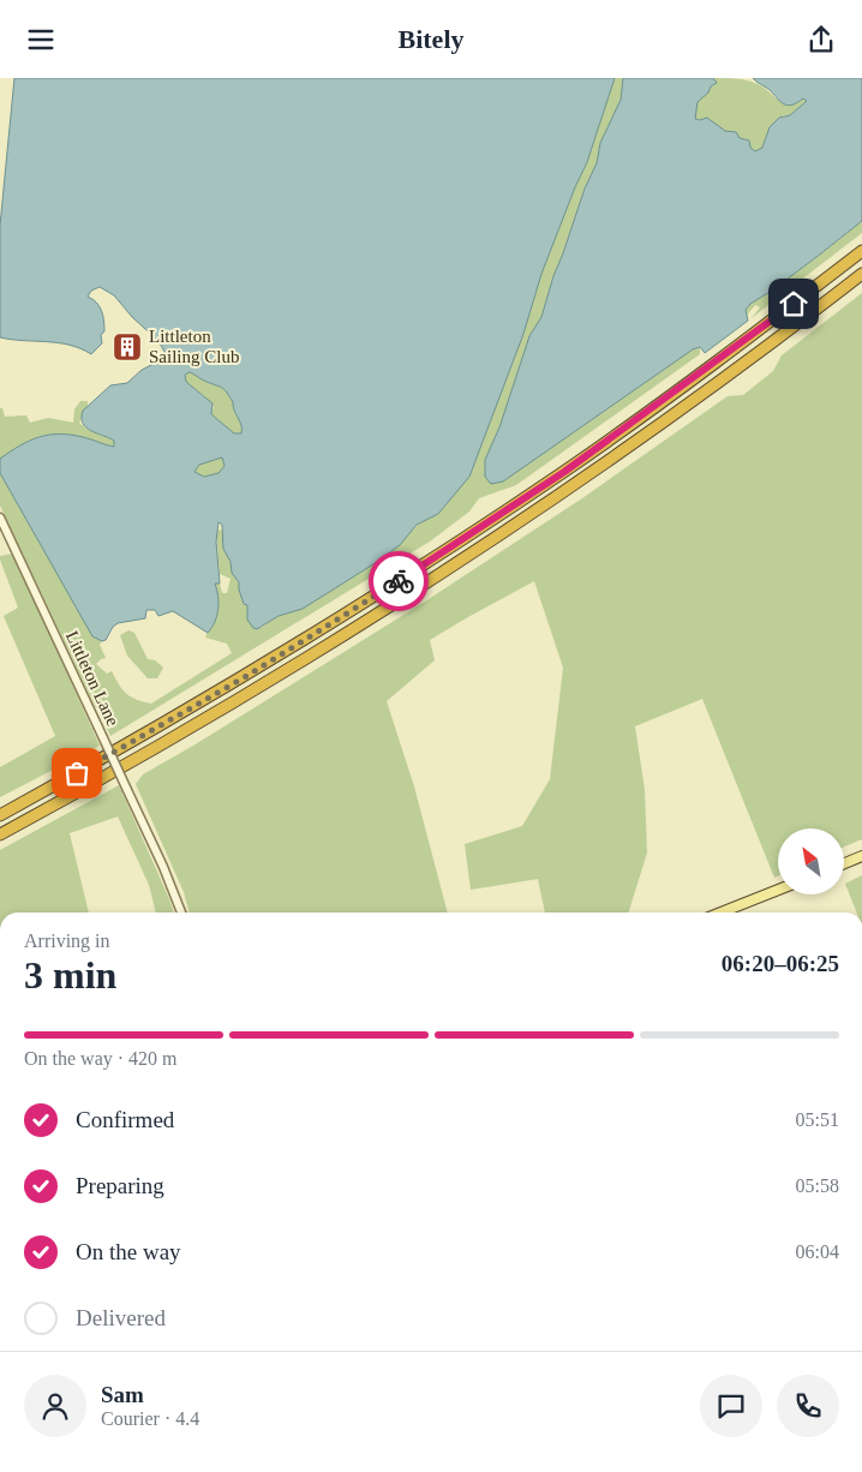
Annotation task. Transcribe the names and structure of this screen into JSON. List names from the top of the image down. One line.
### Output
{"streets":{"street":["Littleton Lane"]},"places":{"building":["Littleton Sailing Club"]},"north":"top left","page":{"header":"Bitely","heading":["3 min","Arriving in","06:20–06:25"],"panel":["Sam","Courier · 4.4"],"bar":"On the way · 420 m","list":[["Confirmed","05:51"],["Preparing","05:58"],["On the way","06:04"],"Delivered"]}}
